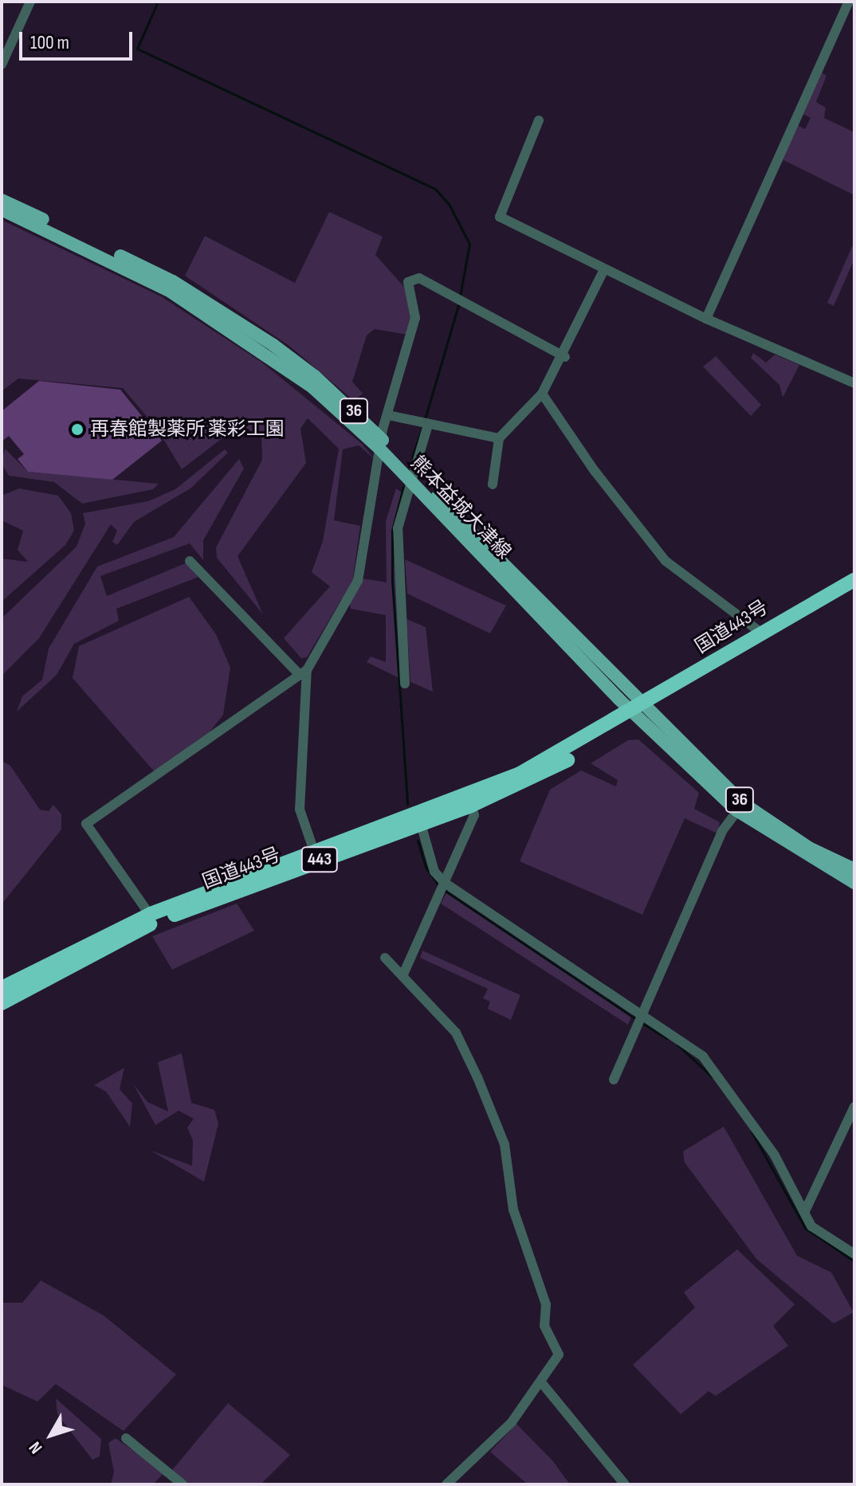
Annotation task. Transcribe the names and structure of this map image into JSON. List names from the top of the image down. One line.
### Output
{"streets":{"highway":["国道443号","443"],"main road":["36","熊本益城大津線"]},"crossings":[["熊本益城大津線","国道443号"]],"places":["再春館製薬所 薬彩工園"],"scale_bar":"100 m","north":"bottom left"}
